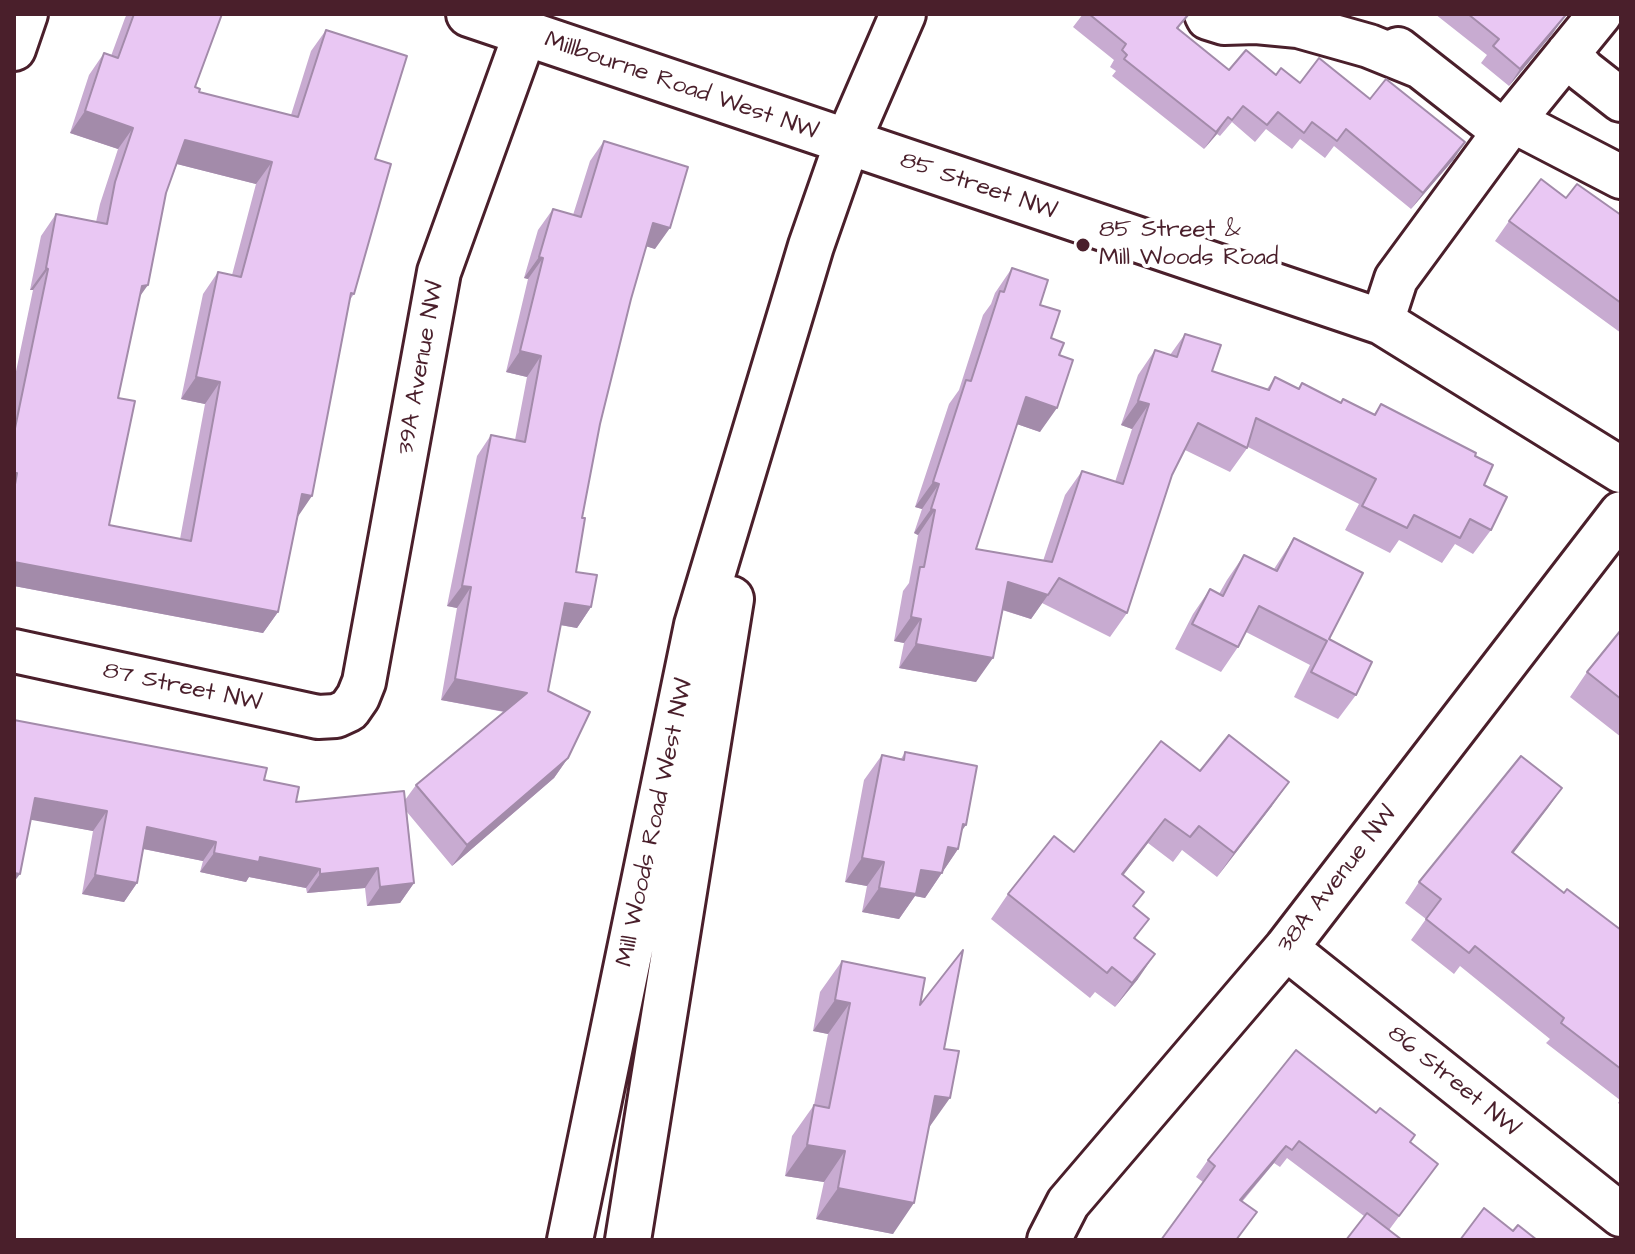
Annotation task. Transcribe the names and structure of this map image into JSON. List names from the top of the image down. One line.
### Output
{"streets":{"street":["Millbourne Road West NW","85 Street NW","39A Avenue NW","87 Street NW","Mill Woods Road West NW","38A Avenue NW","86 Street NW"]},"crossings":[["Millbourne Road West NW","85 Street NW"],["Millbourne Road West NW","39A Avenue NW"],["Millbourne Road West NW","Mill Woods Road West NW"],["85 Street NW","Mill Woods Road West NW"],["39A Avenue NW","87 Street NW"],["38A Avenue NW","86 Street NW"]],"places":["85 Street & Mill Woods Road"]}
